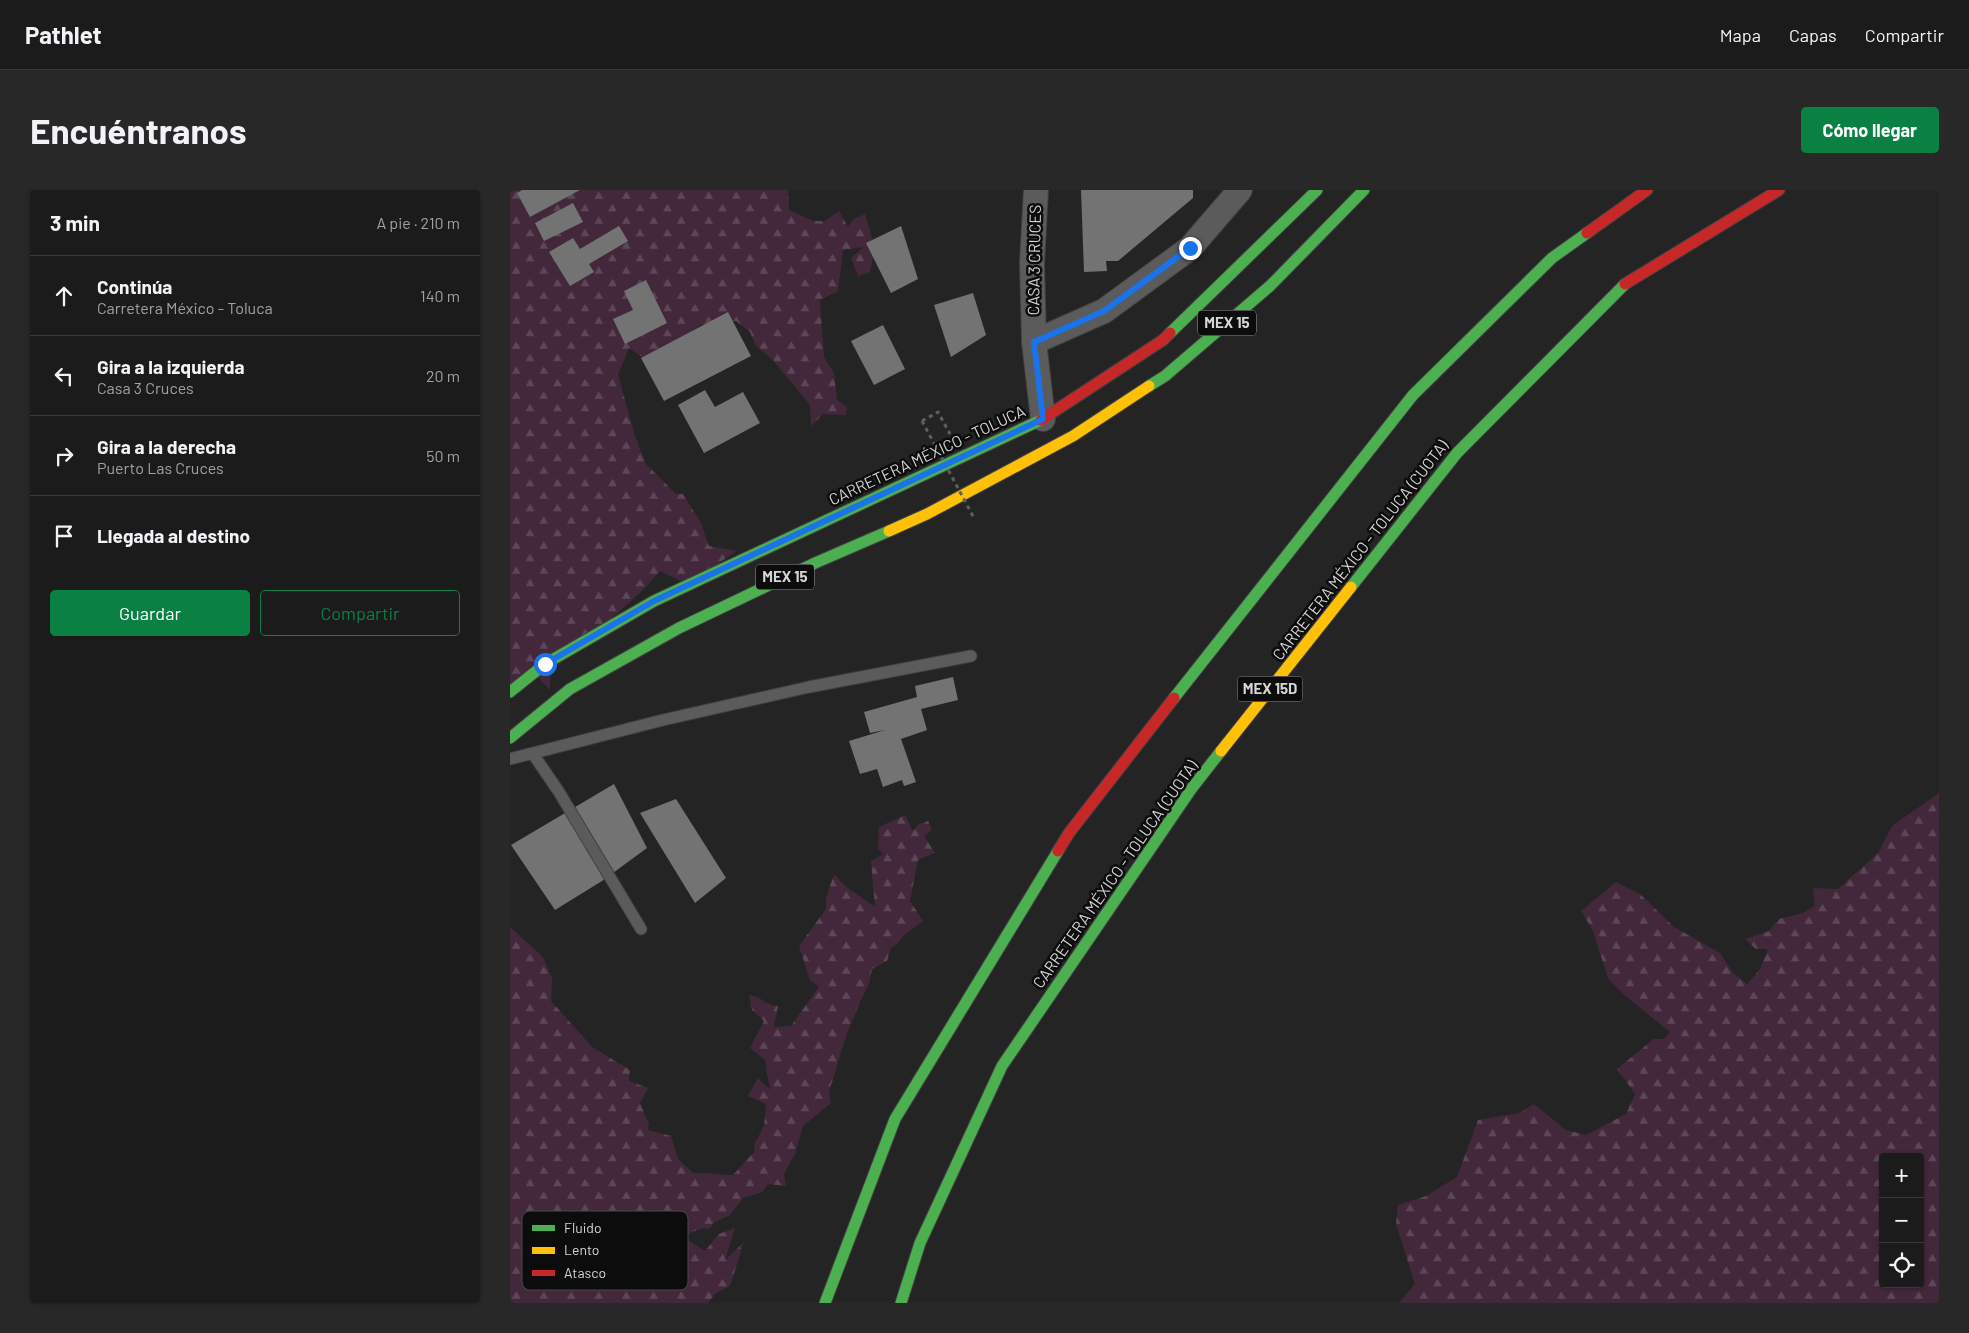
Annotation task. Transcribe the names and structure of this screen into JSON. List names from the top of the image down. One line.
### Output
{"streets":{"main road":["MEX 15","CARRETERA MÉXICO - TOLUCA","CARRETERA MÉXICO - TOLUCA (CUOTA)","MEX 15D"],"street":["CASA 3 CRUCES"]},"crossings":[["CASA 3 CRUCES","CARRETERA MÉXICO - TOLUCA"]],"legend":["Fluido","Lento","Atasco"],"page":{"header":"Pathlet","nav":["Mapa","Capas","Compartir"],"buttons":["Cómo llegar",["Guardar","Compartir"]],"title":"Encuéntranos","heading":["3 min","A pie · 210 m"],"list":[["Continúa","Carretera México - Toluca","140 m"],["Gira a la izquierda","Casa 3 Cruces","20 m"],["Gira a la derecha","Puerto Las Cruces","50 m"],"Llegada al destino"],"map_buttons":["+","−"]}}
